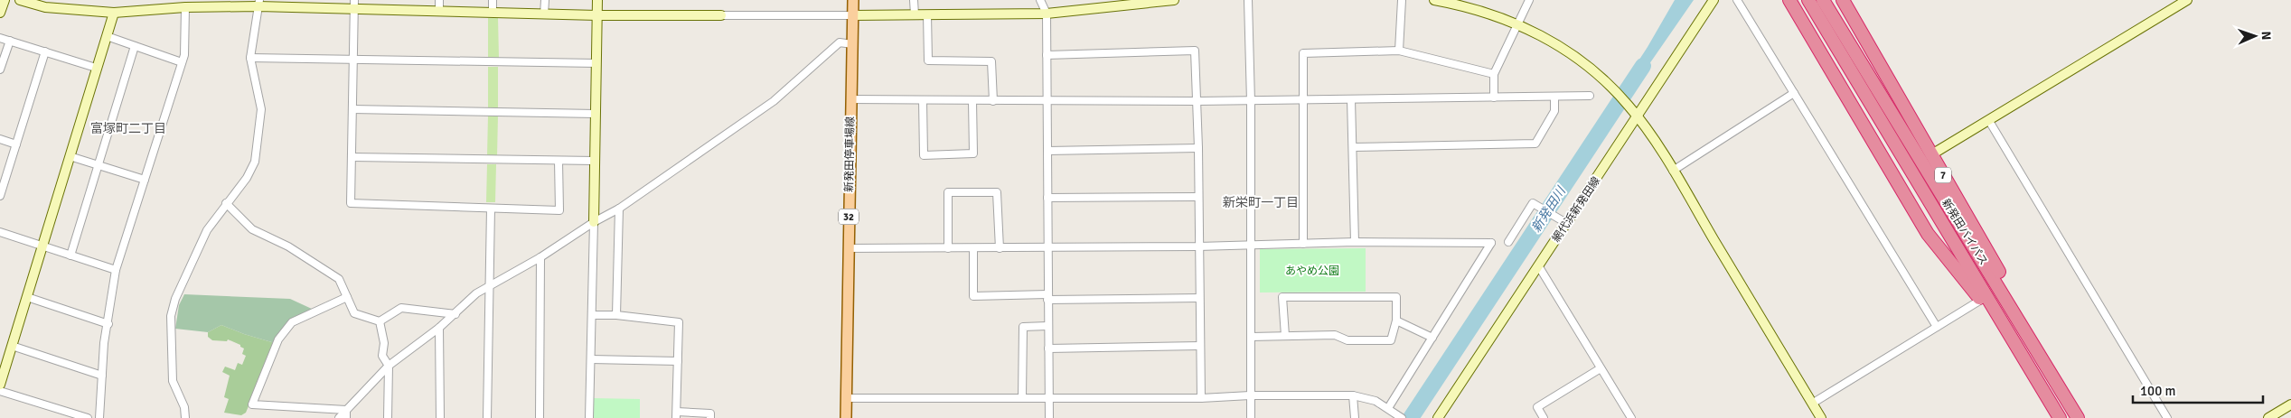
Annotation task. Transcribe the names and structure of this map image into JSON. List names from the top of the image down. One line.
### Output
{"streets":{"highway":["7","新発田バイパス"],"main road":["新発田停車場線","32"],"street":["網代浜新発田線"]},"crossings":[["7","新発田バイパス"]],"districts":["富塚町二丁目","新栄町一丁目"],"water":["新発田川"],"parks":["あやめ公園"],"scale_bar":"100 m","north":"right"}
